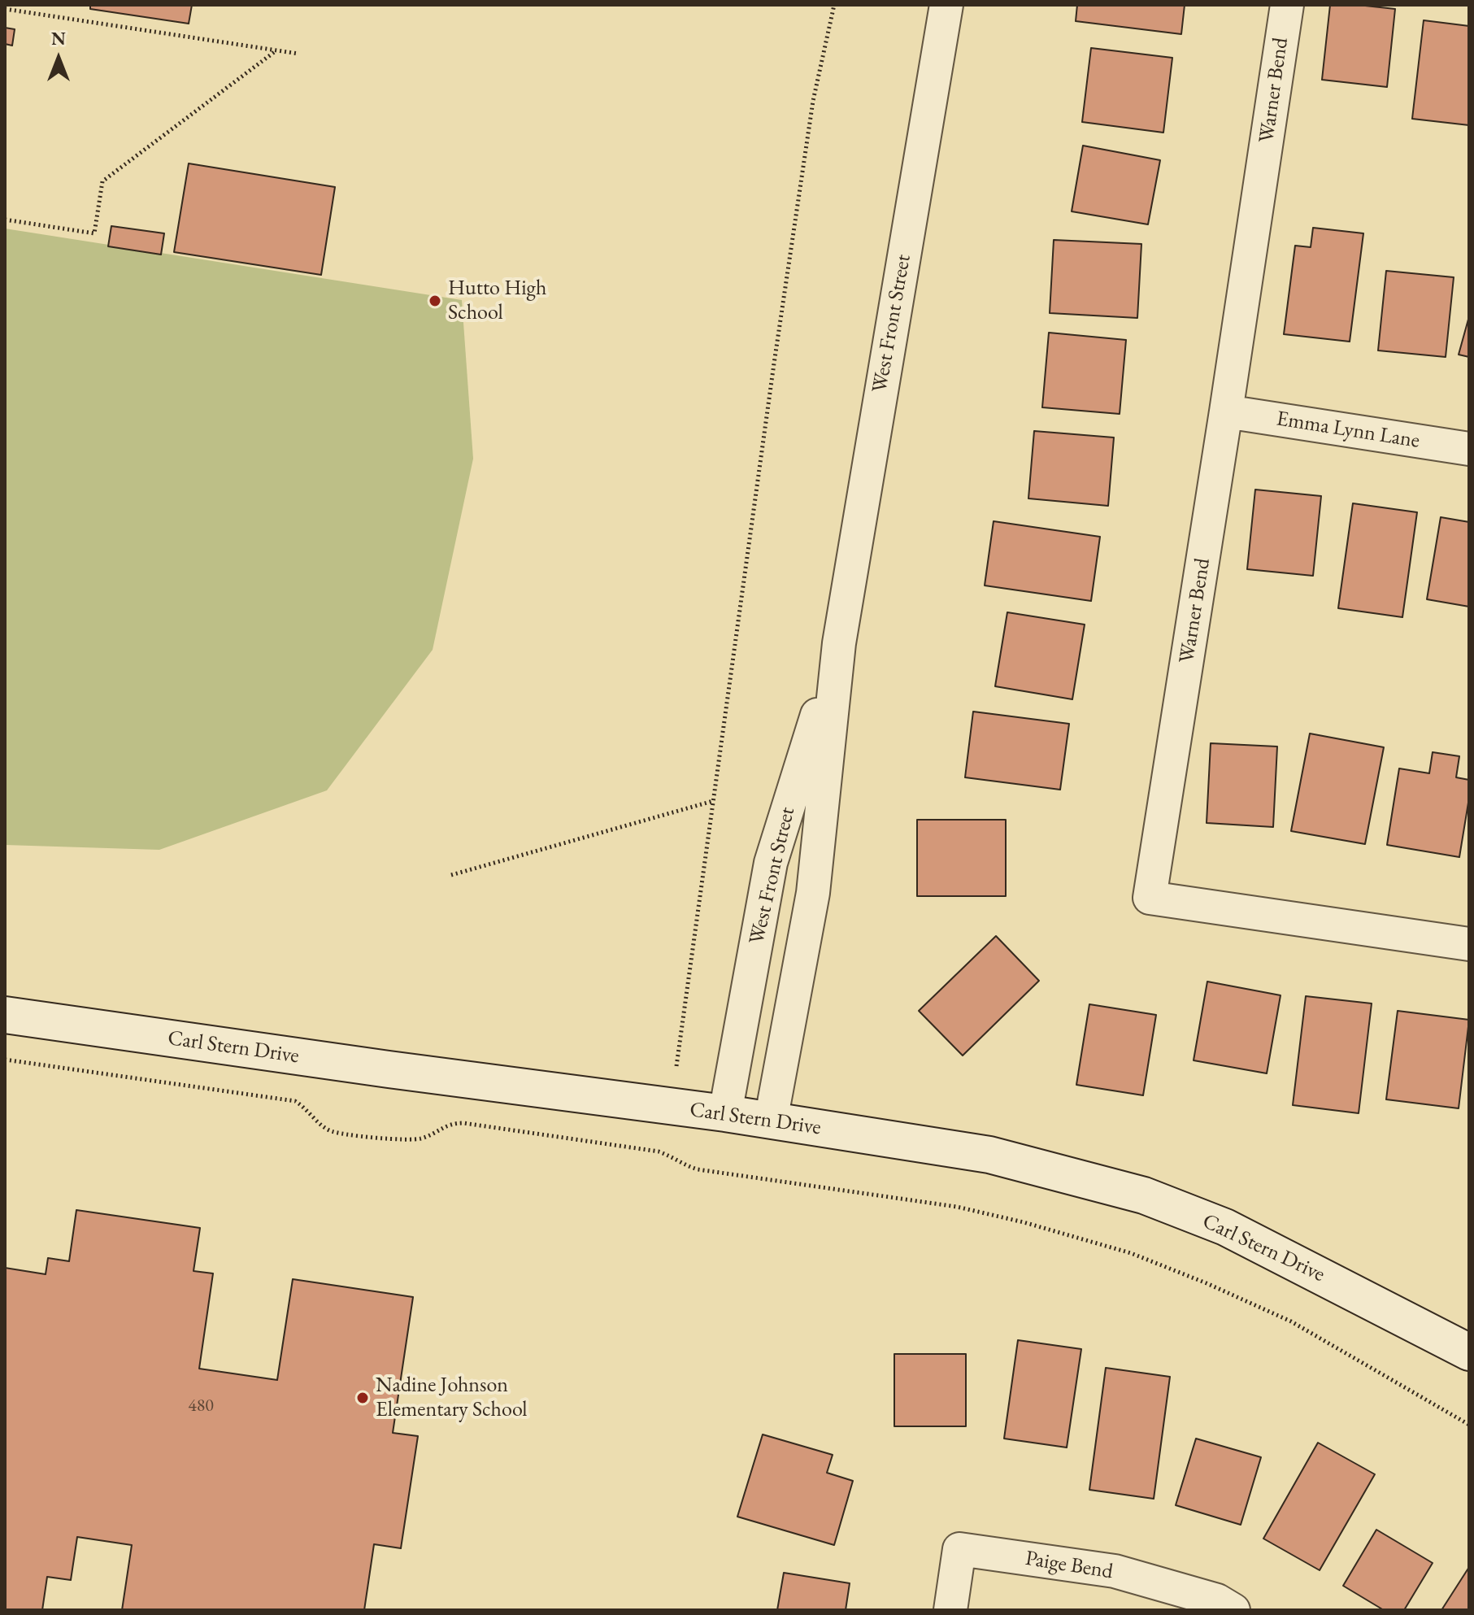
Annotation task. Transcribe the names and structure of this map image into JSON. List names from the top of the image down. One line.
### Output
{"streets":{"street":["Warner Bend","West Front Street","Emma Lynn Lane","Carl Stern Drive","Paige Bend"]},"crossings":[["Warner Bend","Emma Lynn Lane"],["West Front Street","Carl Stern Drive"]],"places":["Hutto High School","Nadine Johnson Elementary School"],"house_numbers":["480"],"north":"top"}
